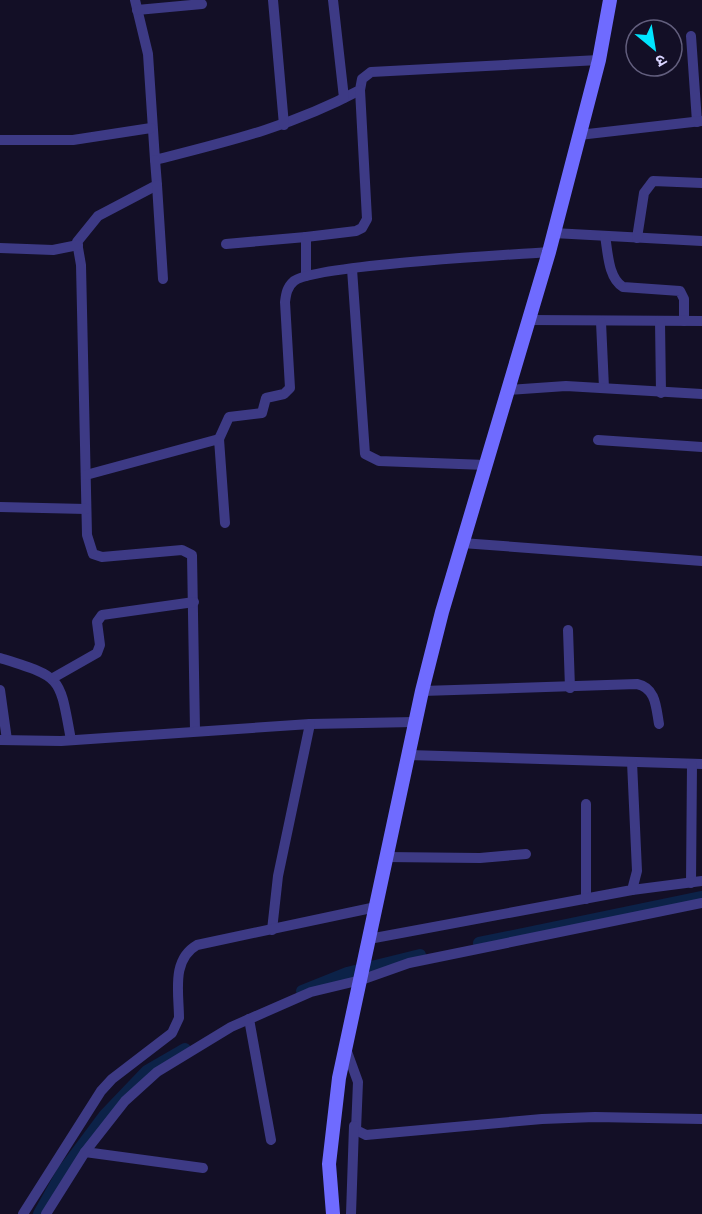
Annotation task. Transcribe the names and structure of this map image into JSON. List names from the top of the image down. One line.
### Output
{"north":"bottom right"}
